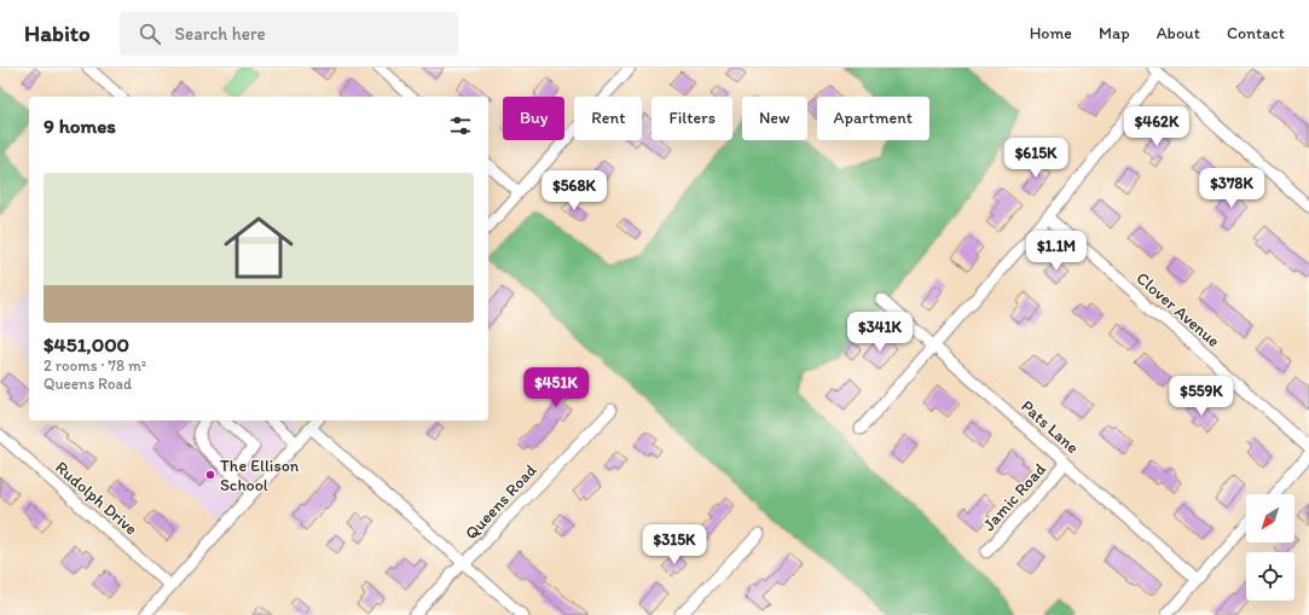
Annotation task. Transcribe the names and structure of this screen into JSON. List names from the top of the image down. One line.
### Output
{"streets":{"street":["Clover Avenue","Pats Lane","Jamic Road","Rudolph Drive","Queens Road"]},"crossings":[["Pats Lane","Jamic Road"]],"places":["The Ellison School"],"north":"bottom left","page":{"header":"Habito","search":"Search here","nav":["Home","Map","About","Contact"],"chip":["Buy","Rent","Filters","New","Apartment"],"heading":"9 homes","price":["$462K","$615K","$378K","$568K","$1.1M","$341K","$451K","$559K","$315K"],"list":[{"name":"$451,000","note":"2 rooms · 78 m² · Queens Road"}]}}
